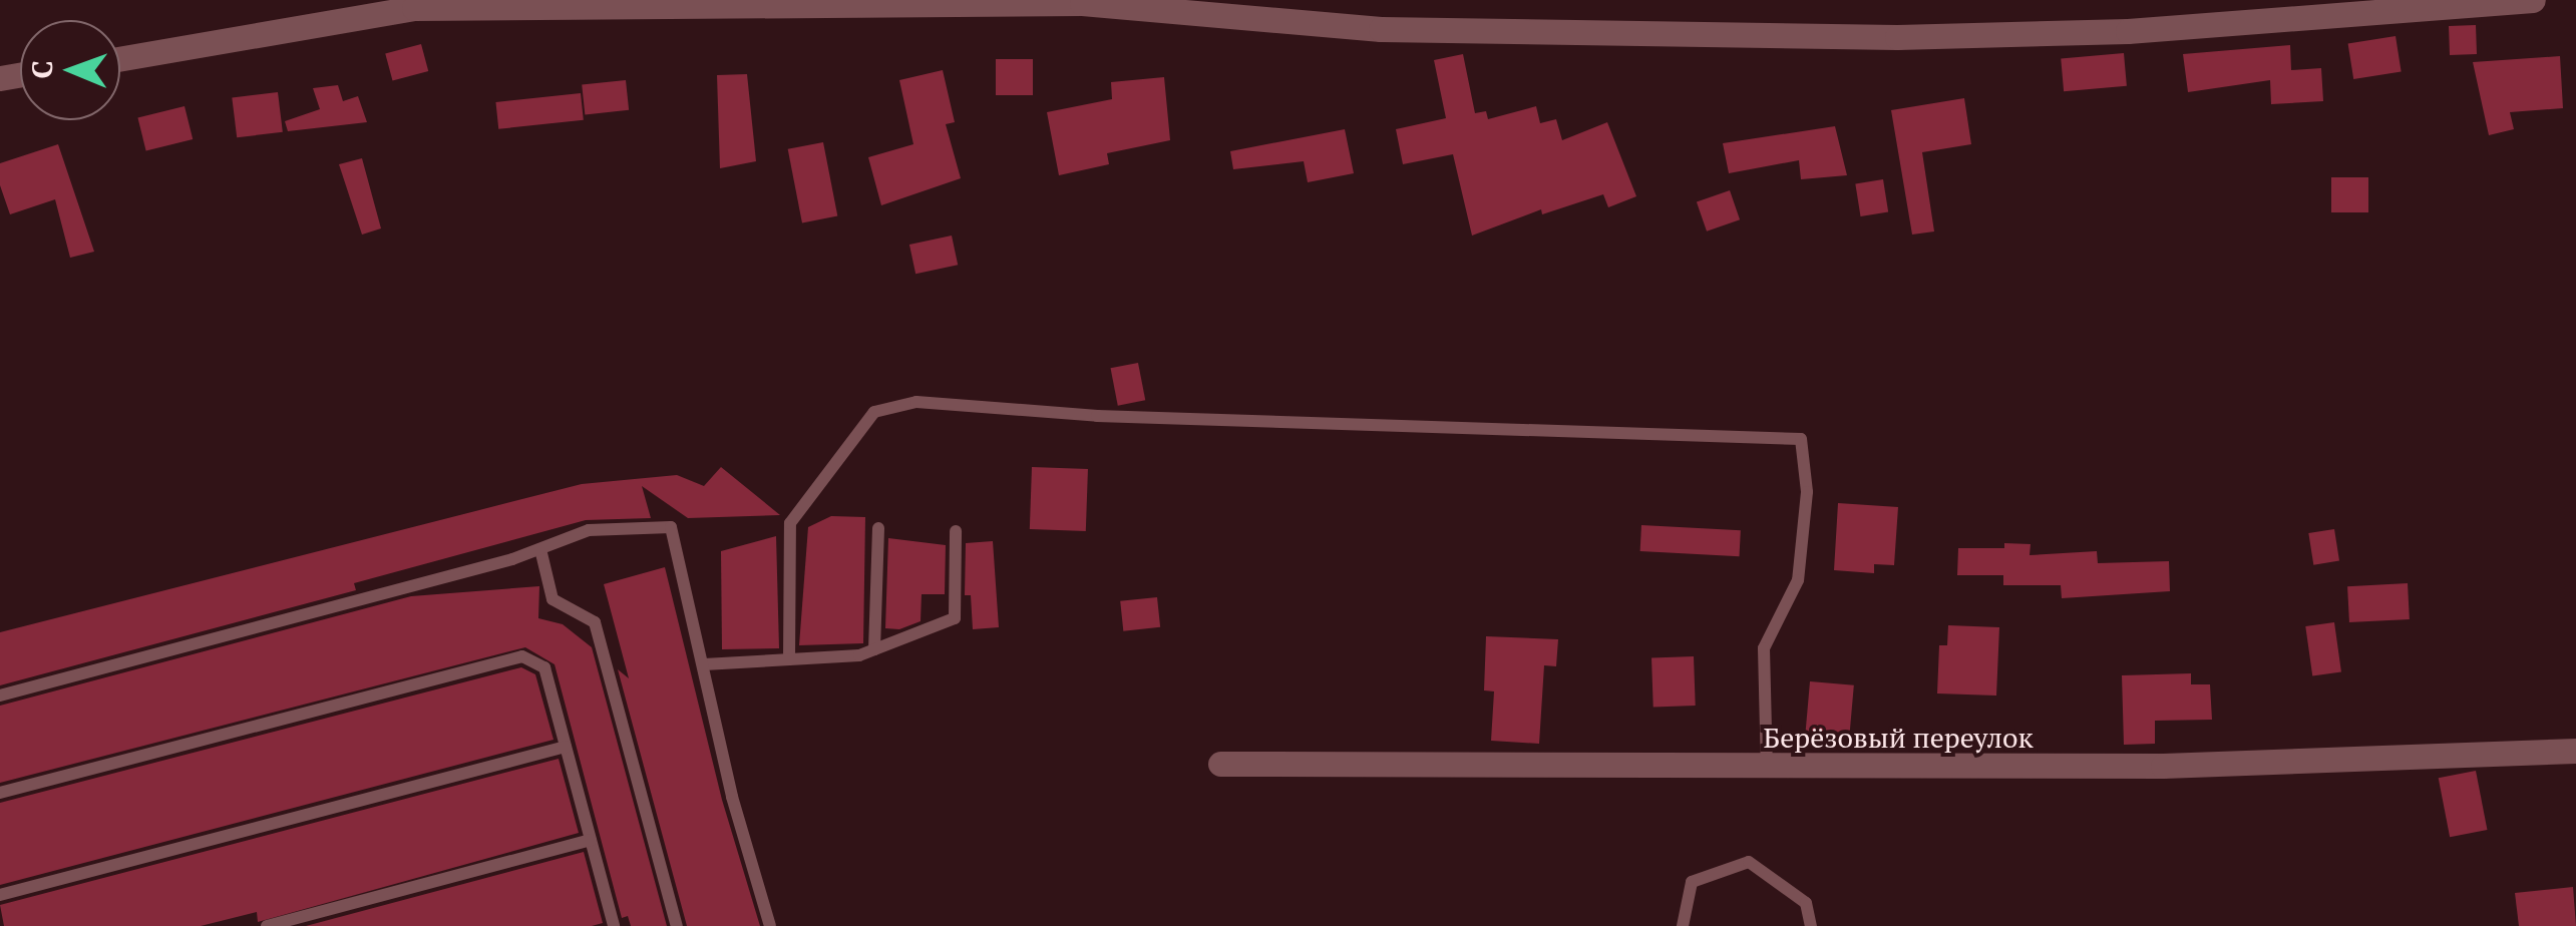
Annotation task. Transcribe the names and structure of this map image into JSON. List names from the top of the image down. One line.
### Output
{"streets":{"street":["Берёзовый переулок"]},"north":"left"}
